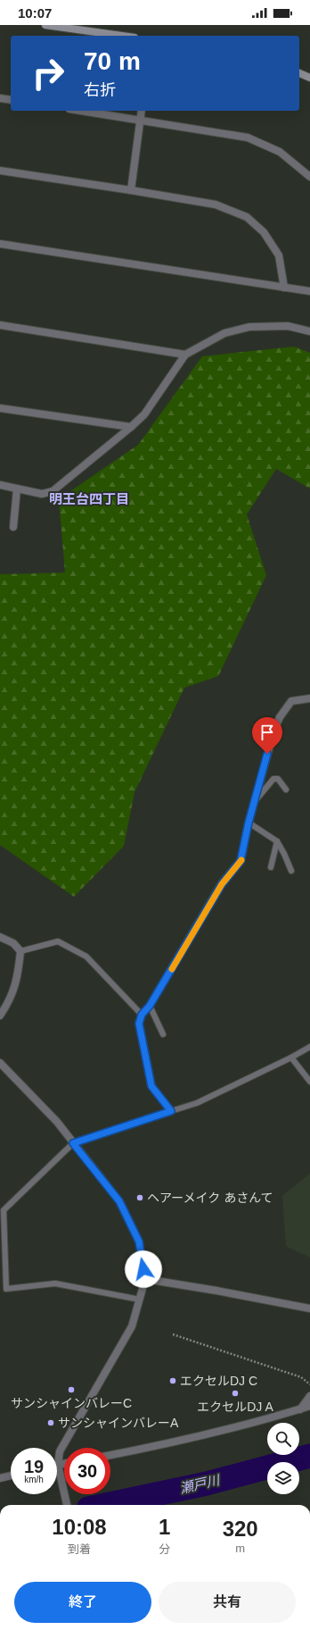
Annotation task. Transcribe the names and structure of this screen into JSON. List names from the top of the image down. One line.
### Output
{"districts":["明王台四丁目"],"water":["瀬戸川"],"places":["ヘアーメイク あさんて","エクセルDJ C","サンシャインバレーC","エクセルDJ A","サンシャインバレーA"],"page":{"status":"10:07","turn":["70 m","右折"],"speed":"19 km/h","limit":"30","eta":["10:08","到着","1","分","320","m"],"buttons":["終了","共有"]}}
